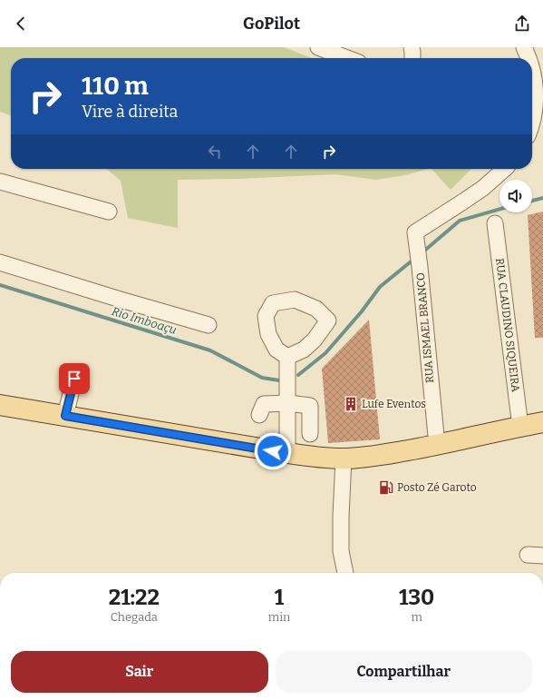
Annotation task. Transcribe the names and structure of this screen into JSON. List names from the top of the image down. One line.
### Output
{"streets":{"street":["RUA CLAUDINO SIQUEIRA","RUA ISMAEL BRANCO"]},"water":["Rio Imboaçu"],"places":{"building":["Lufe Eventos"],"fuel station":["Posto Zé Garoto"]},"page":{"header":"GoPilot","turn":["110 m","Vire à direita"],"eta":["21:22","Chegada","1","min","130","m"],"buttons":["Sair","Compartilhar"]}}
